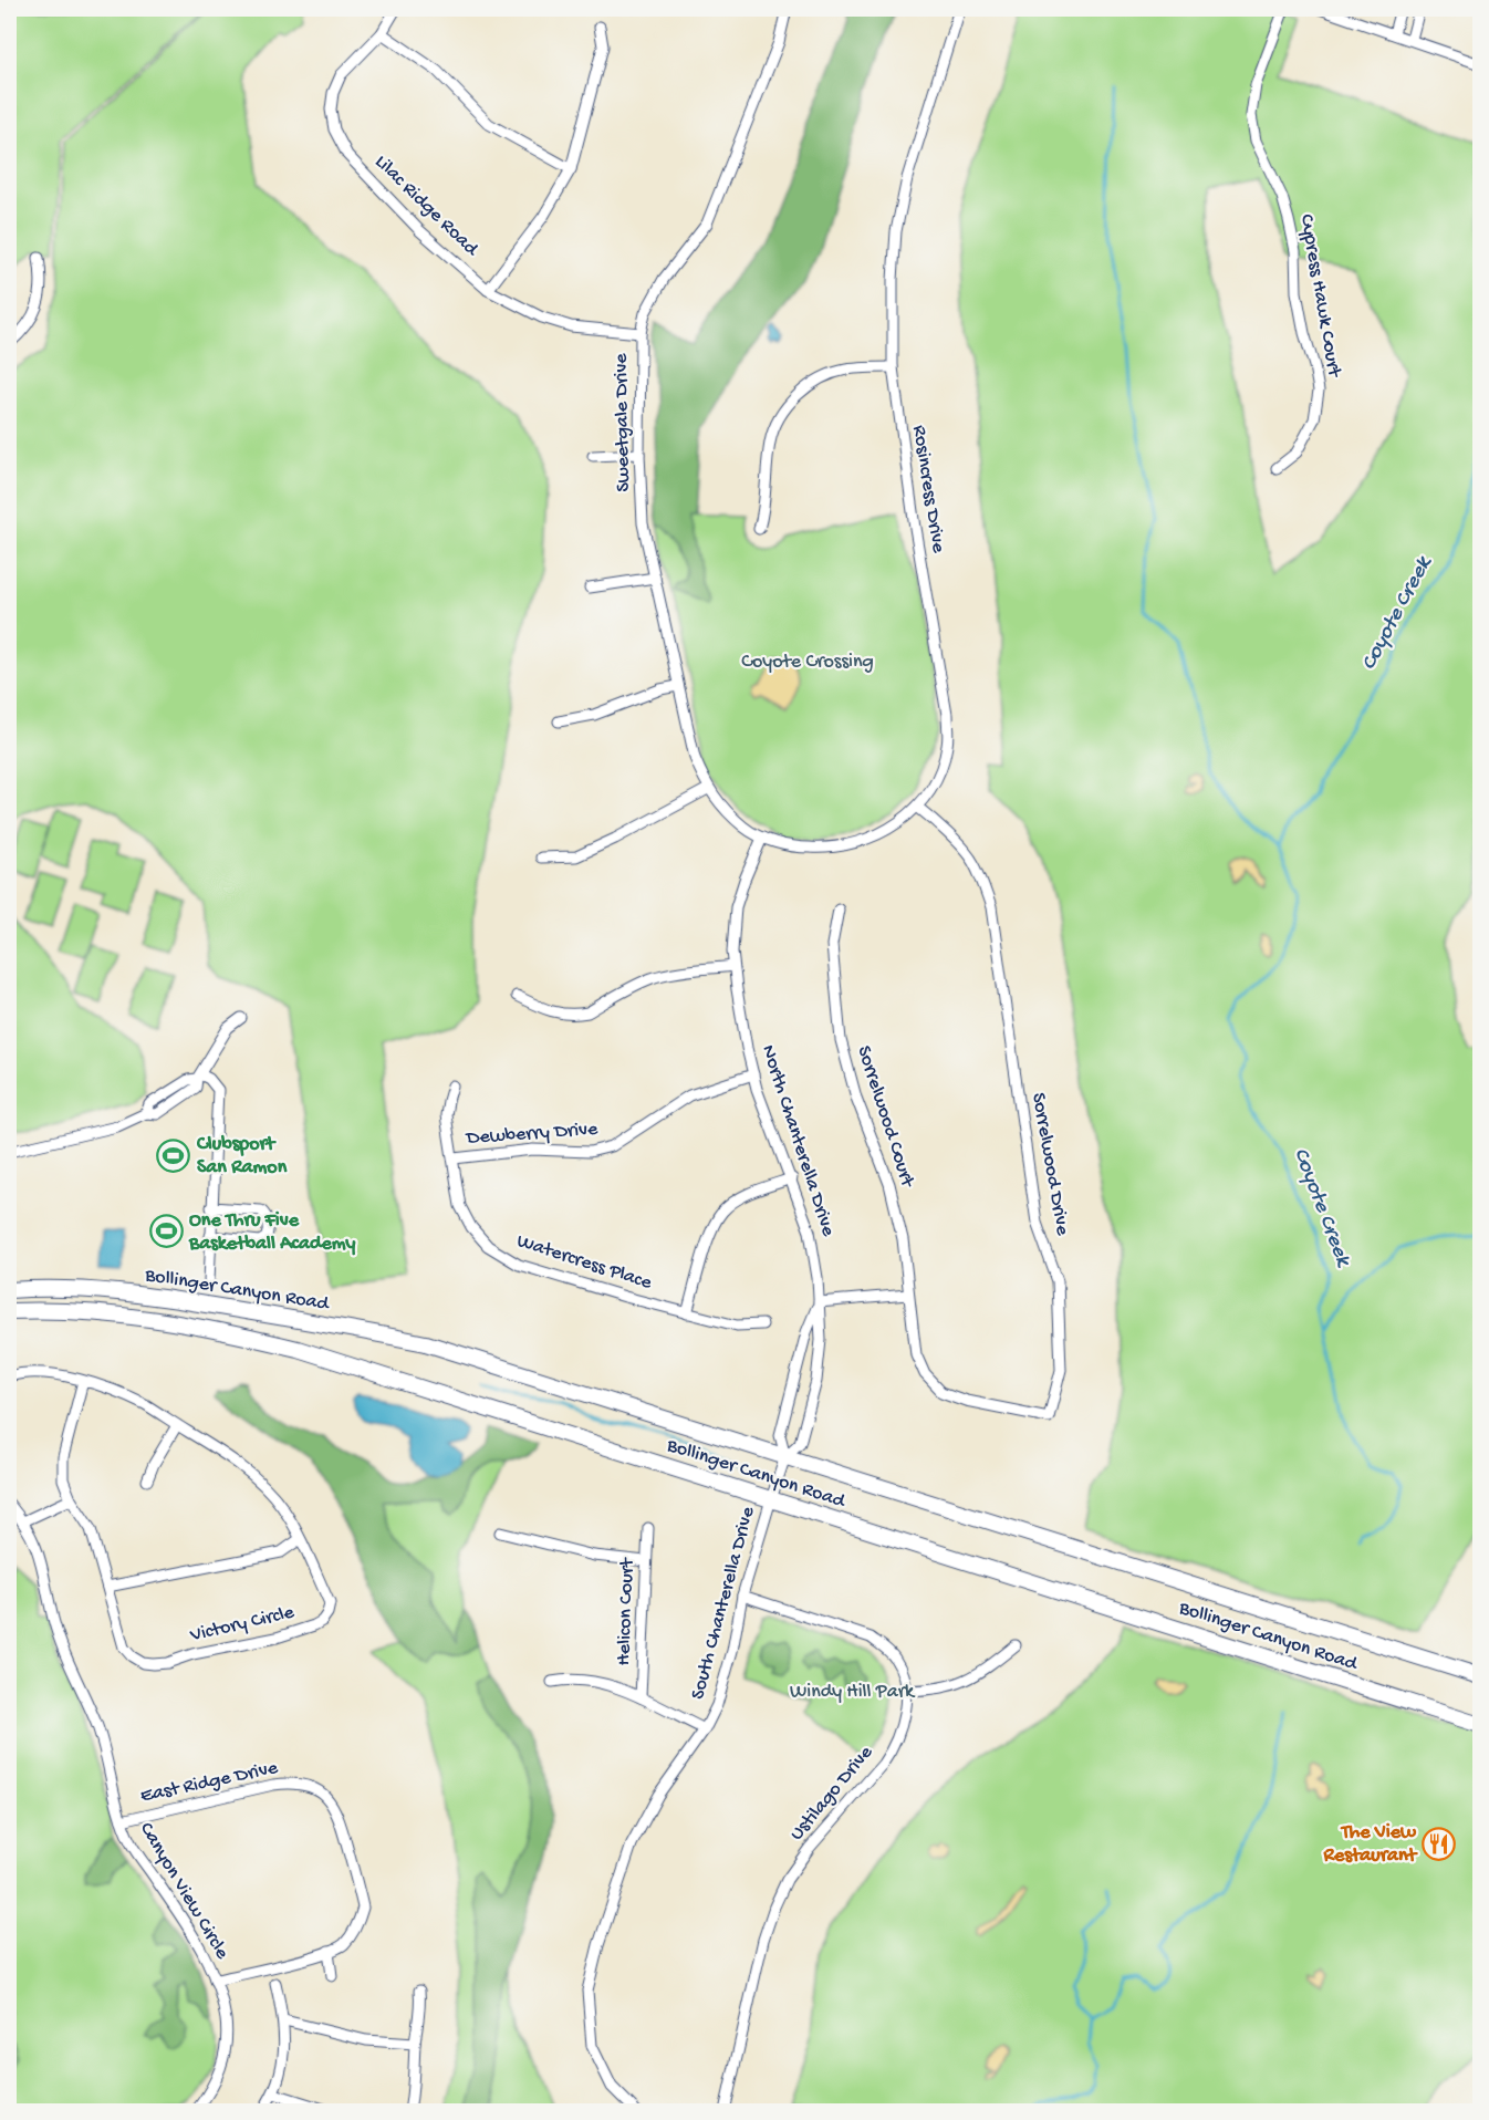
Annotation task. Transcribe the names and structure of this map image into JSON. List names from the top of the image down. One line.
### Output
{"streets":{"main road":["Bollinger Canyon Road"],"street":["Lilac Ridge Road","Cypress Hawk Court","Sweetgale Drive","Rosincress Drive","Sorrelwood Court","Dewberry Drive","North Chanterella Drive","Sorrelwood Drive","Watercress Place","South Chanterella Drive","Helicon Court","Victory Circle","East Ridge Drive","Ustilago Drive","Canyon View Circle"]},"crossings":[["Lilac Ridge Road","Sweetgale Drive"],["Sweetgale Drive","Rosincress Drive"],["Sweetgale Drive","North Chanterella Drive"],["Rosincress Drive","North Chanterella Drive"],["Rosincress Drive","Sorrelwood Drive"],["Sorrelwood Court","Sorrelwood Drive"],["Dewberry Drive","North Chanterella Drive"],["Dewberry Drive","Watercress Place"],["North Chanterella Drive","Bollinger Canyon Road"],["North Chanterella Drive","South Chanterella Drive"],["Bollinger Canyon Road","South Chanterella Drive"],["South Chanterella Drive","Ustilago Drive"],["East Ridge Drive","Canyon View Circle"]],"water":["Coyote Creek"],"parks":["Coyote Crossing","Windy Hill Park"],"places":{"sports":["Clubsport San Ramon","One Thru Five Basketball Academy"],"restaurant":["The View Restaurant"]}}
